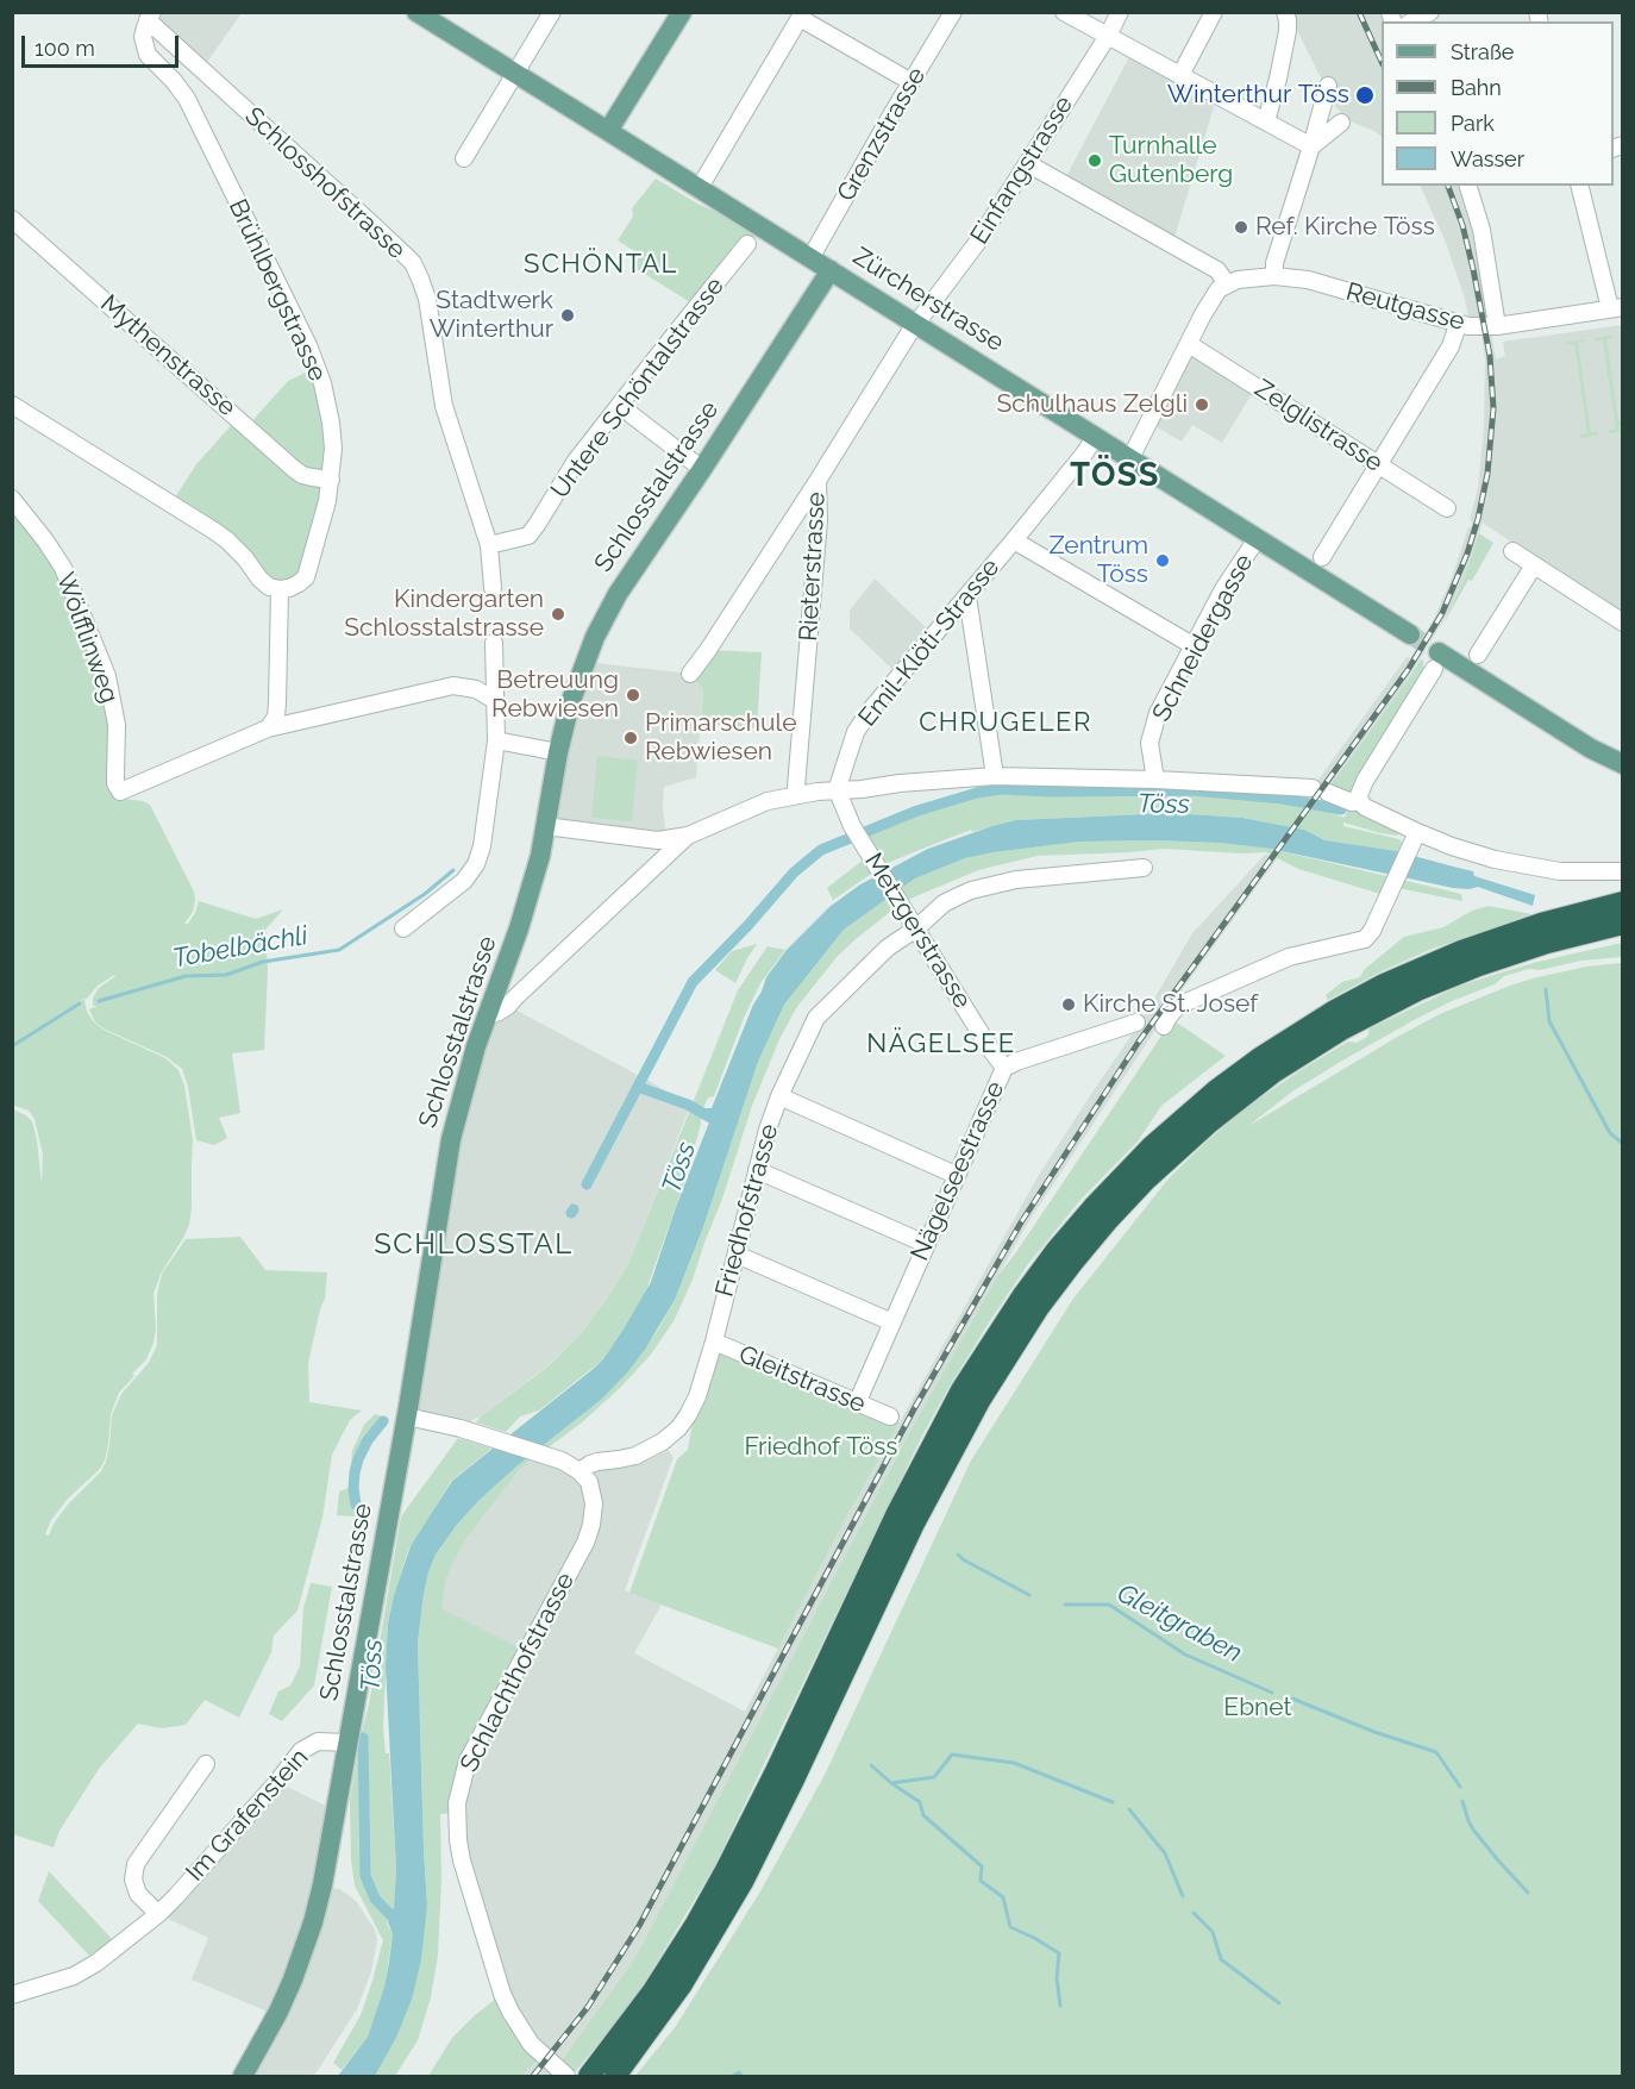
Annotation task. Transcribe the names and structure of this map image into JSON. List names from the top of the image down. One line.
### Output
{"streets":{"main road":["Zürcherstrasse","Schlosstalstrasse"],"street":["Grenzstrasse","Einfangstrasse","Schlosshofstrasse","Brühlbergstrasse","Reutgasse","Mythenstrasse","Untere Schöntalstrasse","Zelglistrasse","Rieterstrasse","Wölfflinweg","Schneidergasse","Emil-Klöti-Strasse","Metzgerstrasse","Nägelseestrasse","Friedhofstrasse","Gleitstrasse","Schlachthofstrasse","Im Grafenstein"]},"crossings":[["Grenzstrasse","Zürcherstrasse"],["Einfangstrasse","Zürcherstrasse"],["Einfangstrasse","Rieterstrasse"],["Schlosshofstrasse","Brühlbergstrasse"],["Schlosshofstrasse","Untere Schöntalstrasse"],["Brühlbergstrasse","Mythenstrasse"],["Zürcherstrasse","Schlosstalstrasse"],["Zürcherstrasse","Rieterstrasse"],["Zürcherstrasse","Schneidergasse"],["Zürcherstrasse","Emil-Klöti-Strasse"],["Schlosstalstrasse","Im Grafenstein"],["Emil-Klöti-Strasse","Metzgerstrasse"],["Metzgerstrasse","Nägelseestrasse"],["Metzgerstrasse","Friedhofstrasse"],["Nägelseestrasse","Gleitstrasse"],["Friedhofstrasse","Gleitstrasse"],["Friedhofstrasse","Schlachthofstrasse"]],"districts":["SCHÖNTAL","TÖSS","CHRUGELER","NÄGELSEE","SCHLOSSTAL"],"water":["Töss","Tobelbächli","Gleitgraben"],"parks":["Friedhof Töss","Ebnet"],"places":["Winterthur Töss","Turnhalle Gutenberg","Ref. Kirche Töss","Stadtwerk Winterthur","Schulhaus Zelgli","Zentrum Töss","Kindergarten Schlosstalstrasse","Betreuung Rebwiesen","Primarschule Rebwiesen","Kirche St. Josef"],"legend":["Straße","Bahn","Park","Wasser"],"scale_bar":"100 m"}
